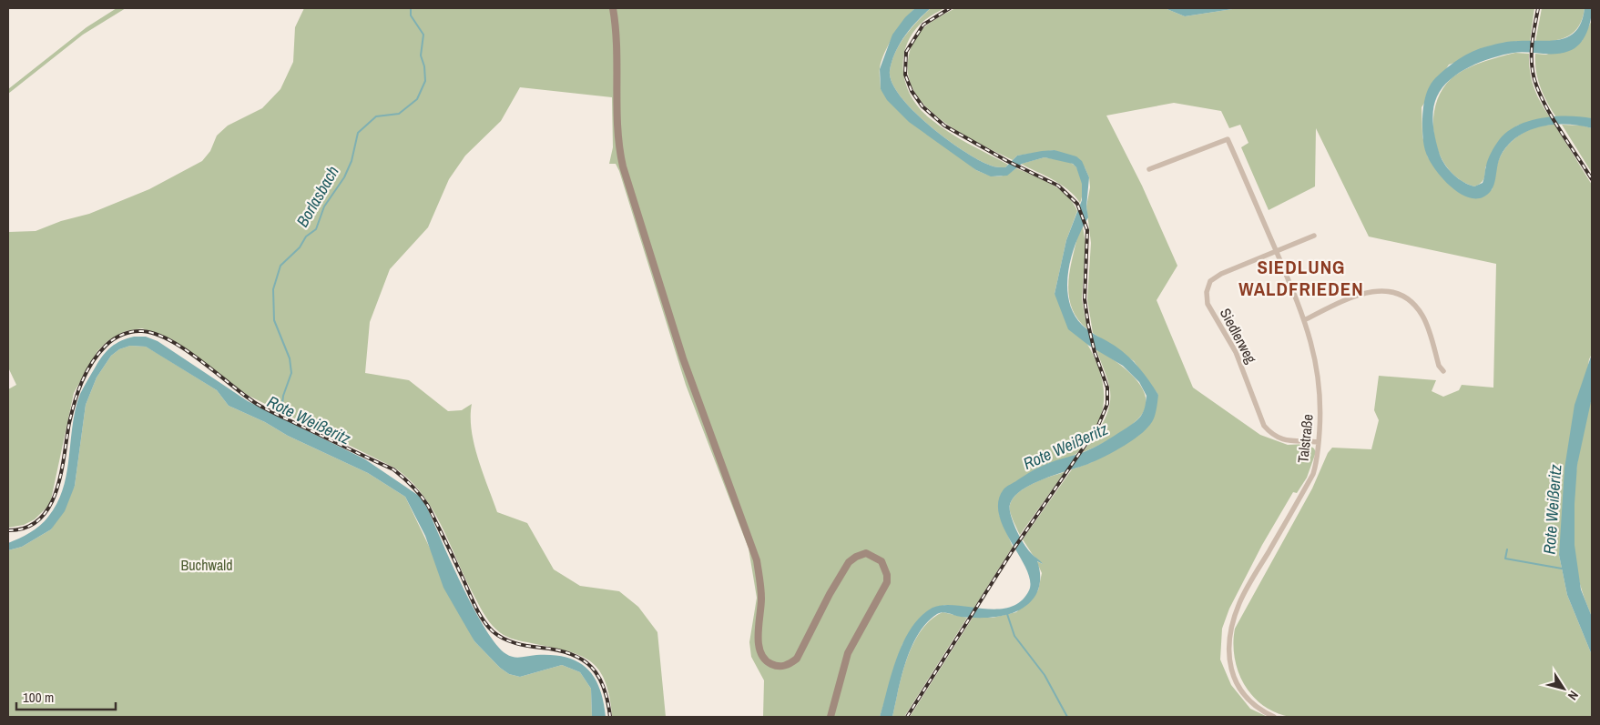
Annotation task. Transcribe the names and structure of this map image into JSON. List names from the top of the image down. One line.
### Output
{"streets":{"street":["Siedlerweg","Talstraße"]},"crossings":[["Siedlerweg","Talstraße"]],"districts":["SIEDLUNG WALDFRIEDEN"],"water":["Borlasbach","Rote Weißeritz"],"parks":["Buchwald"],"scale_bar":"100 m","north":"bottom right"}
